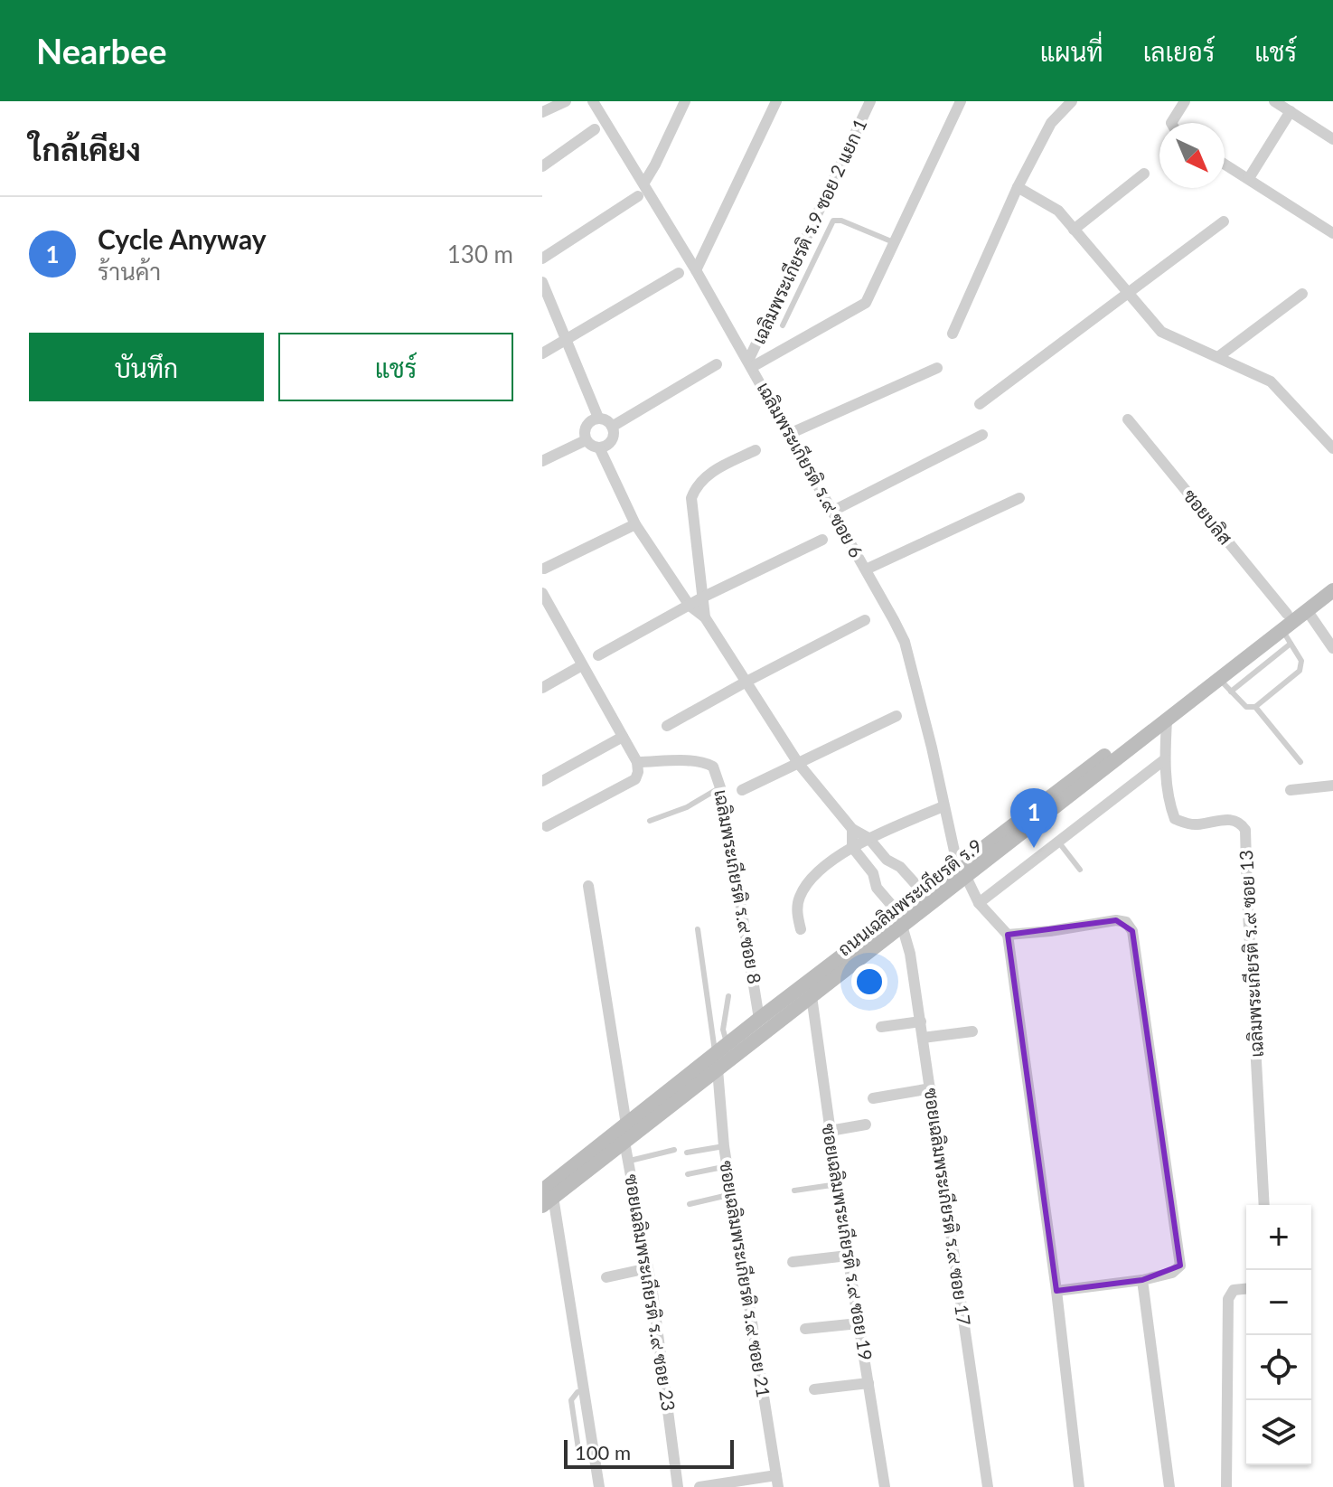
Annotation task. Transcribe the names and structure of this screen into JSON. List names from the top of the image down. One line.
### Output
{"streets":{"main road":["ถนนเฉลิมพระเกียรติ ร.9"],"street":["เฉลิมพระเกียรติ ร.9 ซอย 2 แยก 1","เฉลิมพระเกียรติ ร.๙ ซอย 6","ซอยบลิส","เฉลิมพระเกียรติ ร.๙ ซอย 8","เฉลิมพระเกียรติ ร.๙ ซอย 13","ซอยเฉลิมพระเกียรติ ร.๙ ซอย 17","ซอยเฉลิมพระเกียรติ ร.๙ ซอย 19","ซอยเฉลิมพระเกียรติ ร.๙ ซอย 21","ซอยเฉลิมพระเกียรติ ร.๙ ซอย 23"]},"crossings":[["เฉลิมพระเกียรติ ร.9 ซอย 2 แยก 1","เฉลิมพระเกียรติ ร.๙ ซอย 6"],["เฉลิมพระเกียรติ ร.๙ ซอย 6","ถนนเฉลิมพระเกียรติ ร.9"],["ซอยบลิส","ถนนเฉลิมพระเกียรติ ร.9"],["เฉลิมพระเกียรติ ร.๙ ซอย 8","ถนนเฉลิมพระเกียรติ ร.9"],["ถนนเฉลิมพระเกียรติ ร.9","เฉลิมพระเกียรติ ร.๙ ซอย 13"],["ถนนเฉลิมพระเกียรติ ร.9","ซอยเฉลิมพระเกียรติ ร.๙ ซอย 17"],["ถนนเฉลิมพระเกียรติ ร.9","ซอยเฉลิมพระเกียรติ ร.๙ ซอย 19"],["ถนนเฉลิมพระเกียรติ ร.9","ซอยเฉลิมพระเกียรติ ร.๙ ซอย 21"],["ถนนเฉลิมพระเกียรติ ร.9","ซอยเฉลิมพระเกียรติ ร.๙ ซอย 23"]],"scale_bar":"100 m","north":"bottom right","page":{"header":"Nearbee","nav":["แผนที่","เลเยอร์","แชร์"],"heading":"ใกล้เคียง","list":[{"mark":"1","name":"Cycle Anyway","note":"ร้านค้า","value":"130 m"}],"buttons":["บันทึก","แชร์"],"pins":"1","map_buttons":["+","−"],"scale":"100 m"}}
